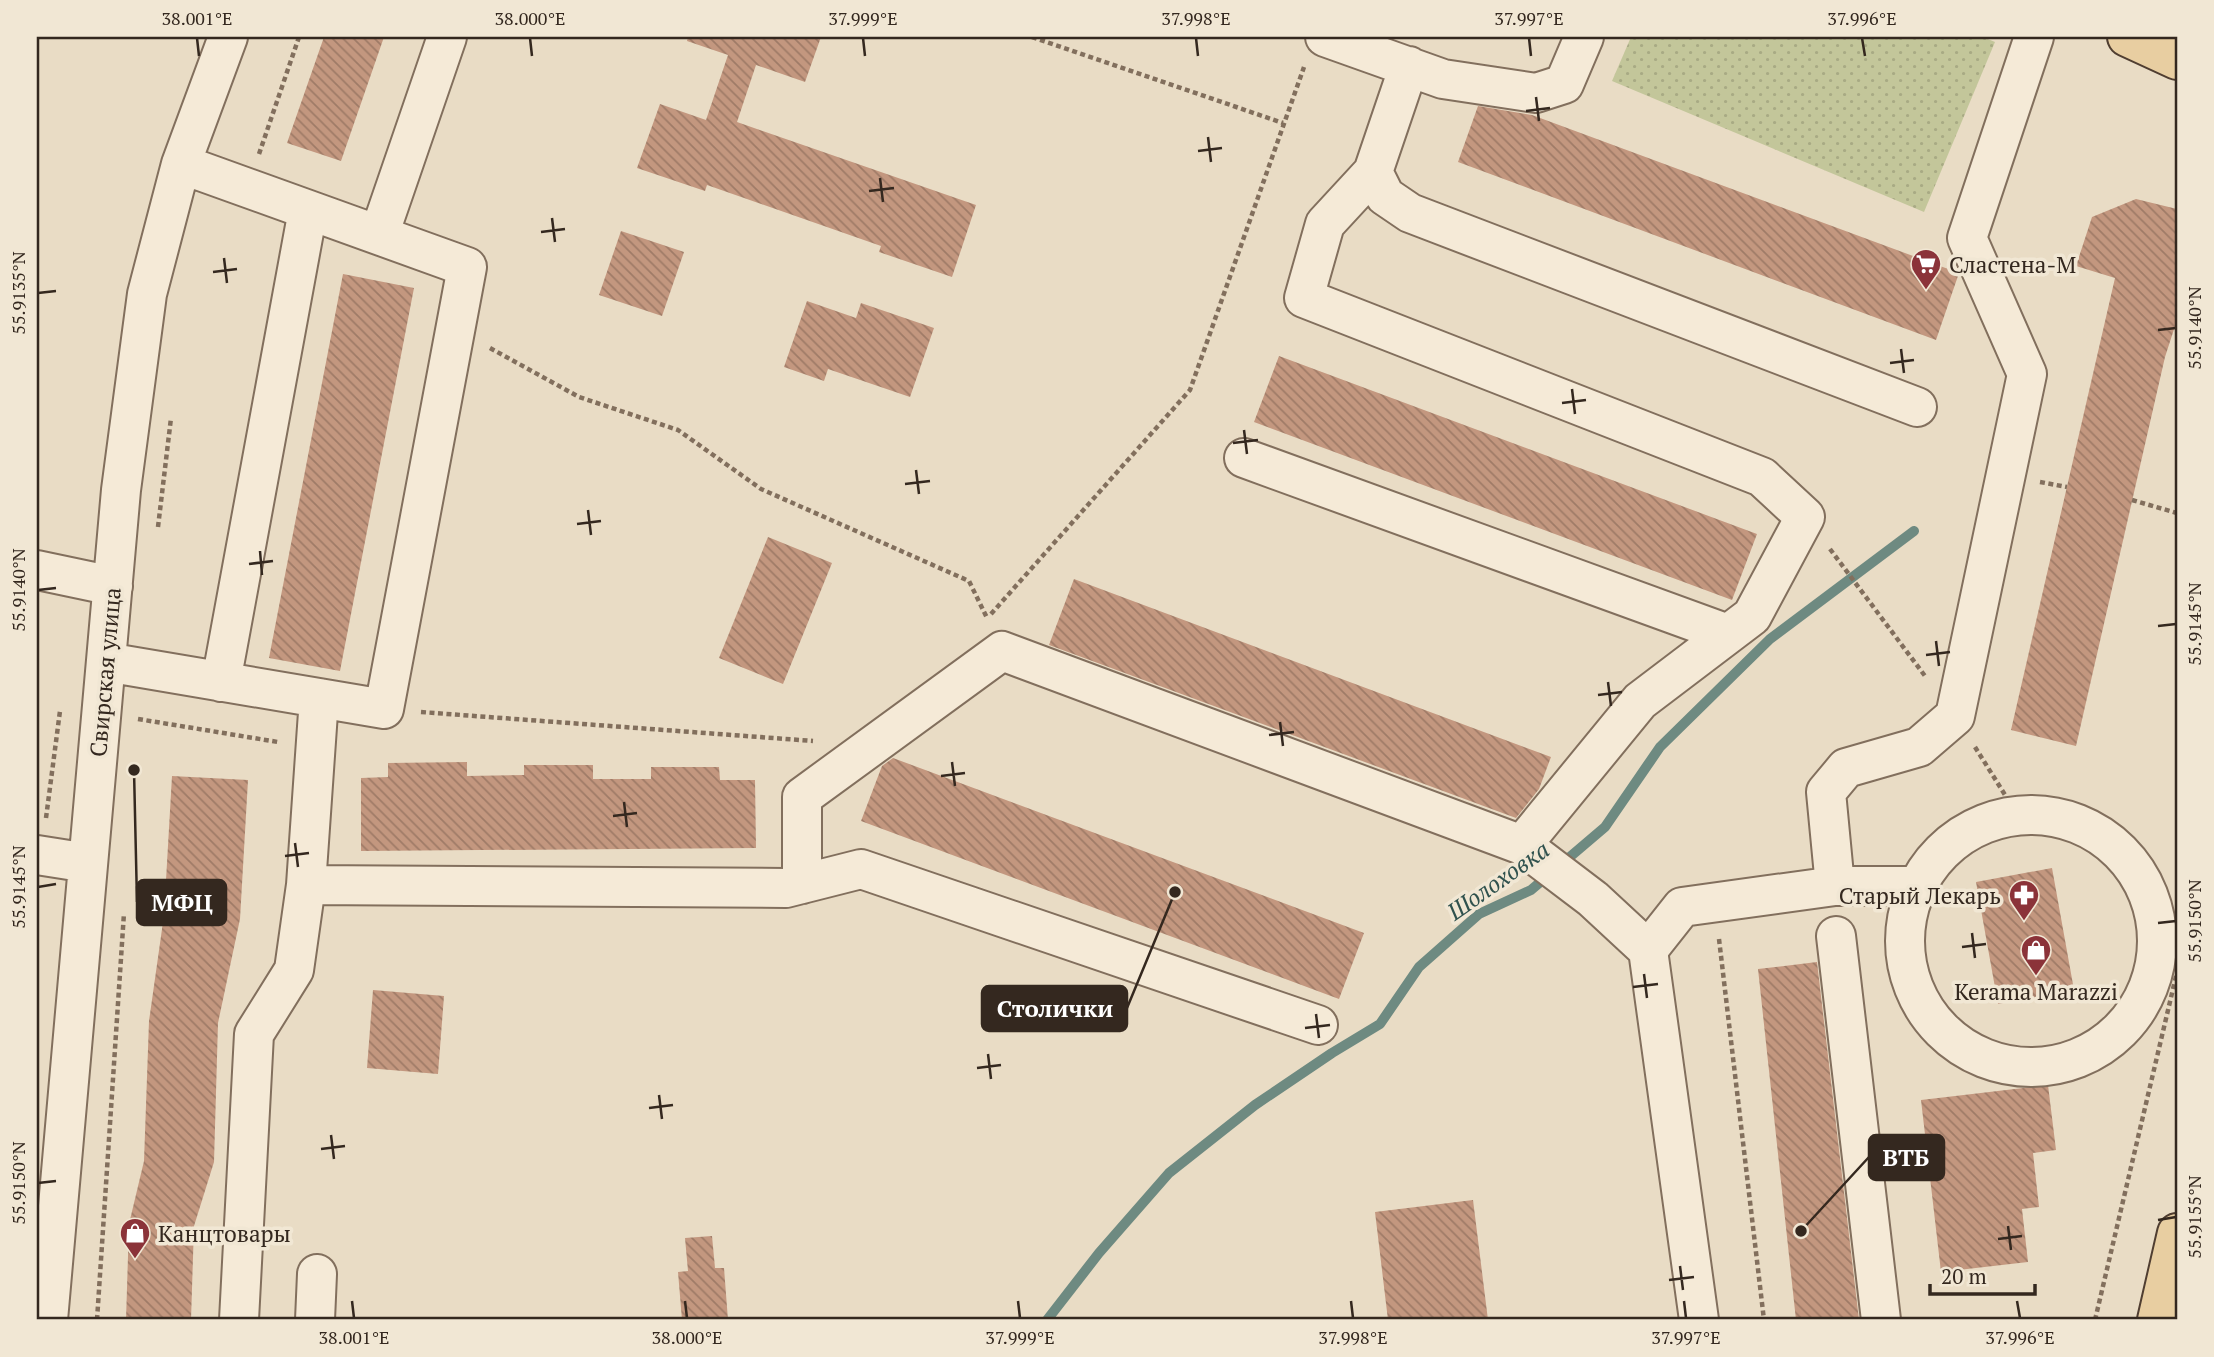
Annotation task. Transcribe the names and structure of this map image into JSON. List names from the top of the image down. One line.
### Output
{"streets":{"street":["Свирская улица"]},"water":["Шолоховка"],"places":{"supermarket":["Сластена-М"],"other":["МФЦ","Столички","ВТБ"],"pharmacy":["Старый Лекарь"],"shop":["Kerama Marazzi","Канцтовары"]},"scale_bar":"20 m","coordinates":["38.001°E","38.000°E","37.999°E","37.998°E","37.997°E","37.996°E","55.9135°N","55.9140°N","55.9145°N","55.9150°N","55.9155°N"]}
